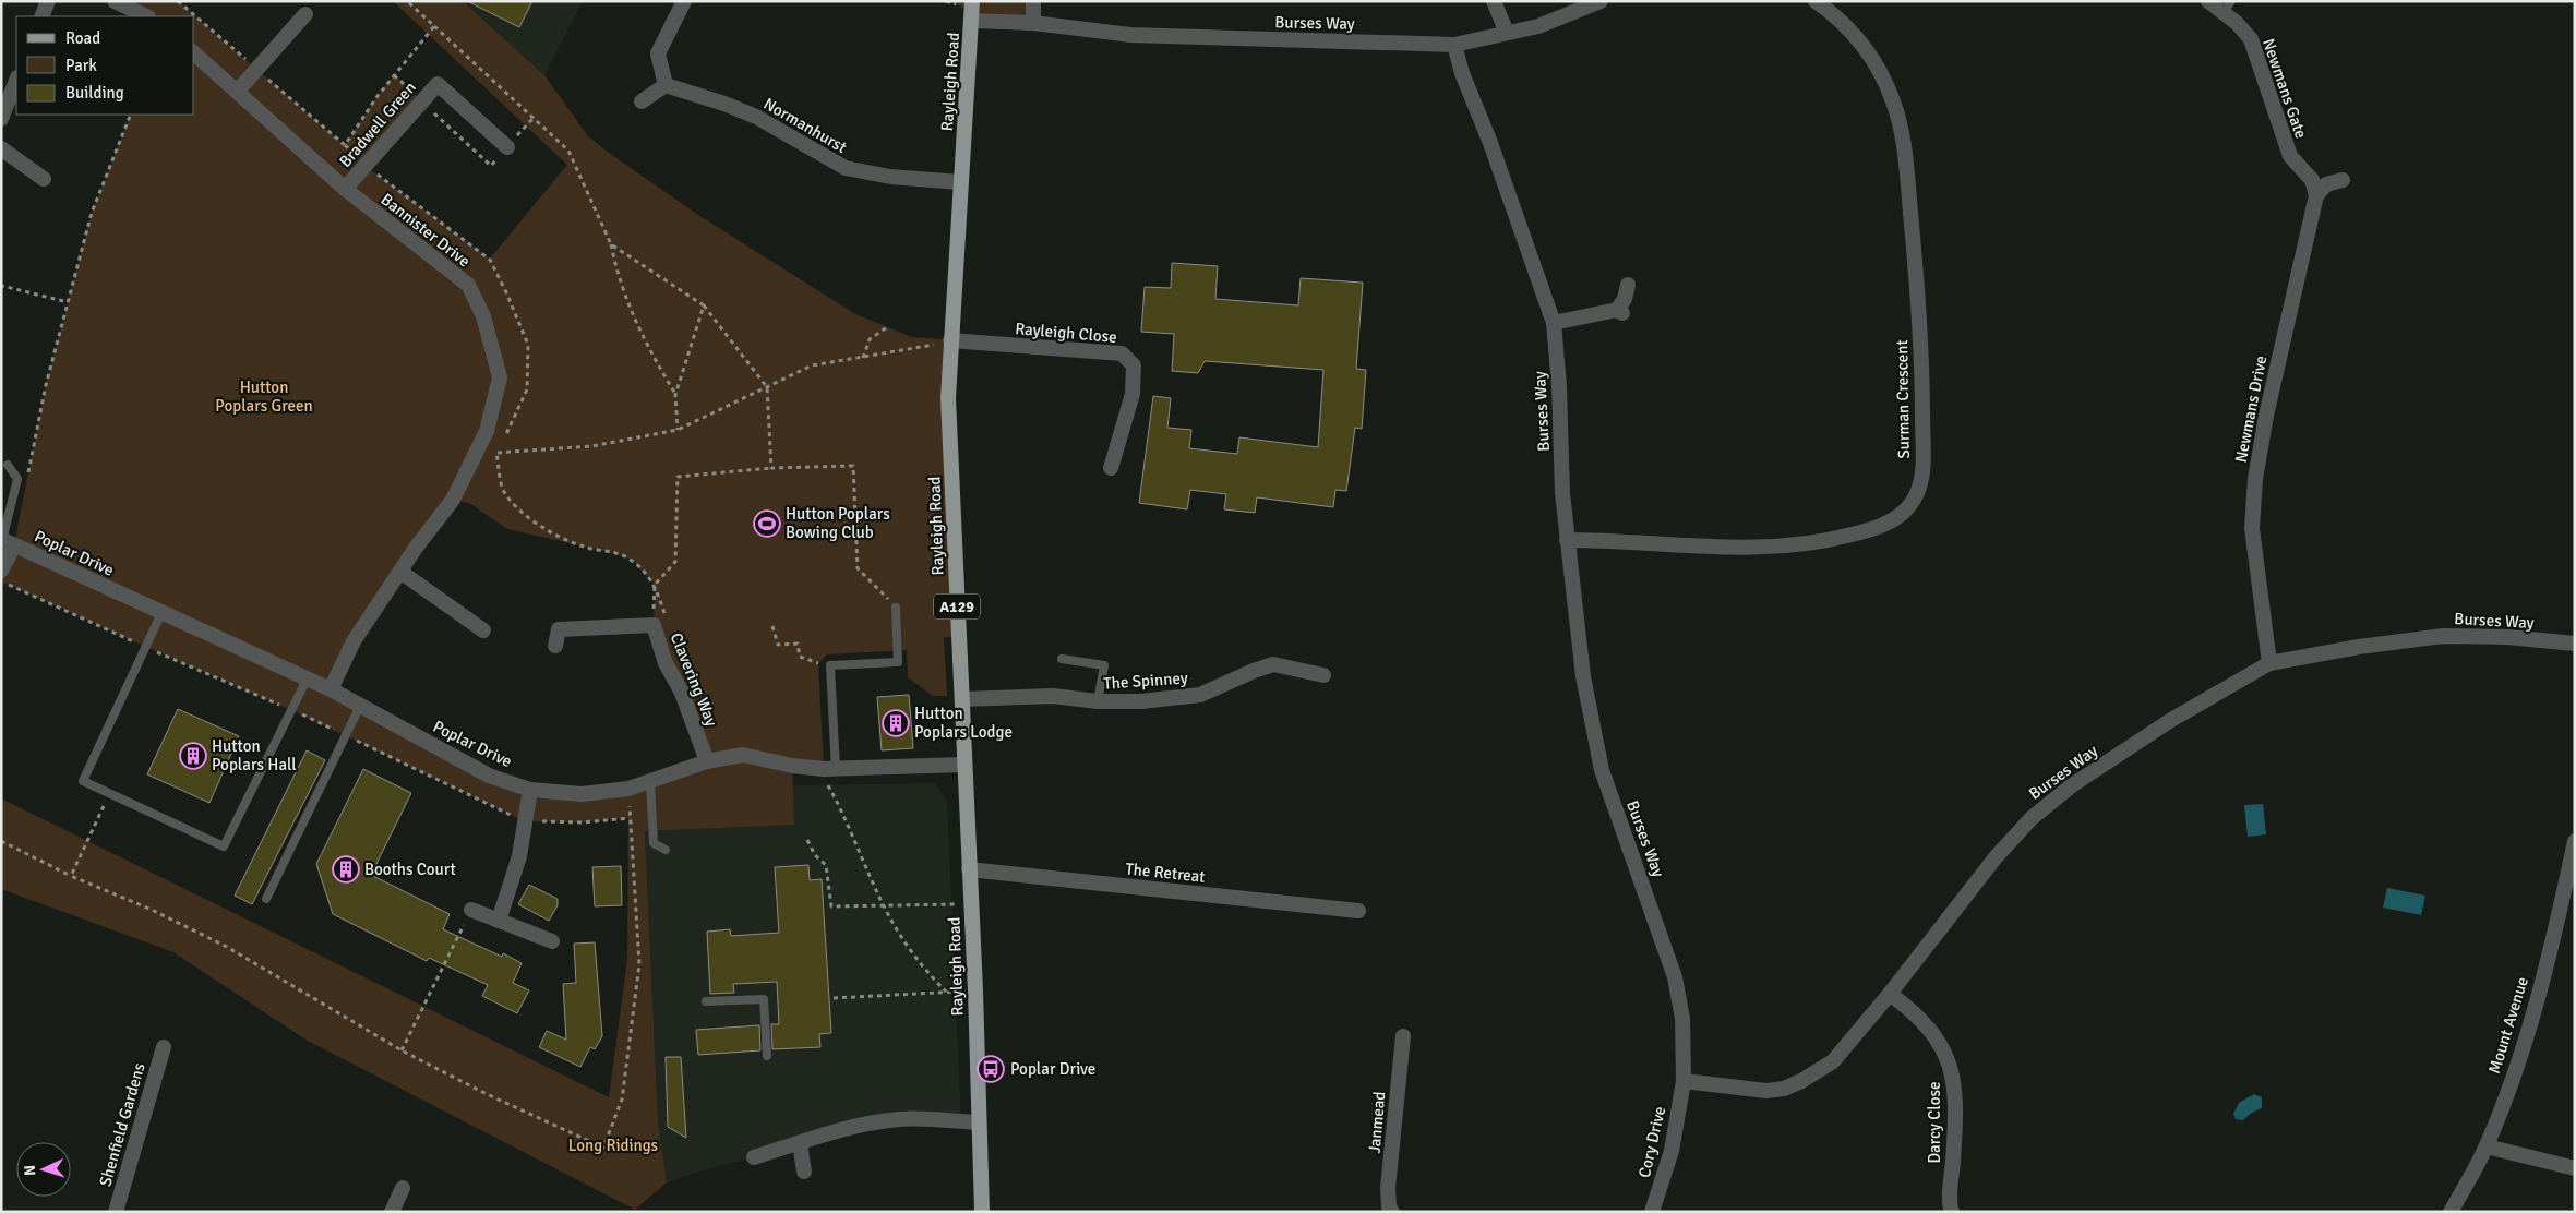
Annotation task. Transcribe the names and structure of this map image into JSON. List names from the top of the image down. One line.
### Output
{"streets":{"main road":["Rayleigh Road","A129"],"street":["Burses Way","Newmans Gate","Bradwell Green","Normanhurst","Bannister Drive","Rayleigh Close","Surman Crescent","Newmans Drive","Poplar Drive","Clavering Way","The Spinney","The Retreat","Mount Avenue","Janmead","Darcy Close","Shenfield Gardens","Cory Drive"]},"crossings":[["Burses Way","Rayleigh Road"],["Burses Way","Surman Crescent"],["Burses Way","Newmans Drive"],["Burses Way","Darcy Close"],["Burses Way","Cory Drive"],["Rayleigh Road","Normanhurst"],["Rayleigh Road","Rayleigh Close"],["Rayleigh Road","Poplar Drive"],["Rayleigh Road","The Spinney"],["Rayleigh Road","The Retreat"],["Newmans Gate","Newmans Drive"],["Bradwell Green","Bannister Drive"],["Bannister Drive","Poplar Drive"],["Poplar Drive","Clavering Way"]],"parks":["Hutton Poplars Green","Long Ridings"],"places":{"sports":["Hutton Poplars Bowing Club"],"building":["Hutton Poplars Lodge","Hutton Poplars Hall","Booths Court"],"bus stop":["Poplar Drive"]},"legend":["Road","Park","Building"],"north":"left"}
